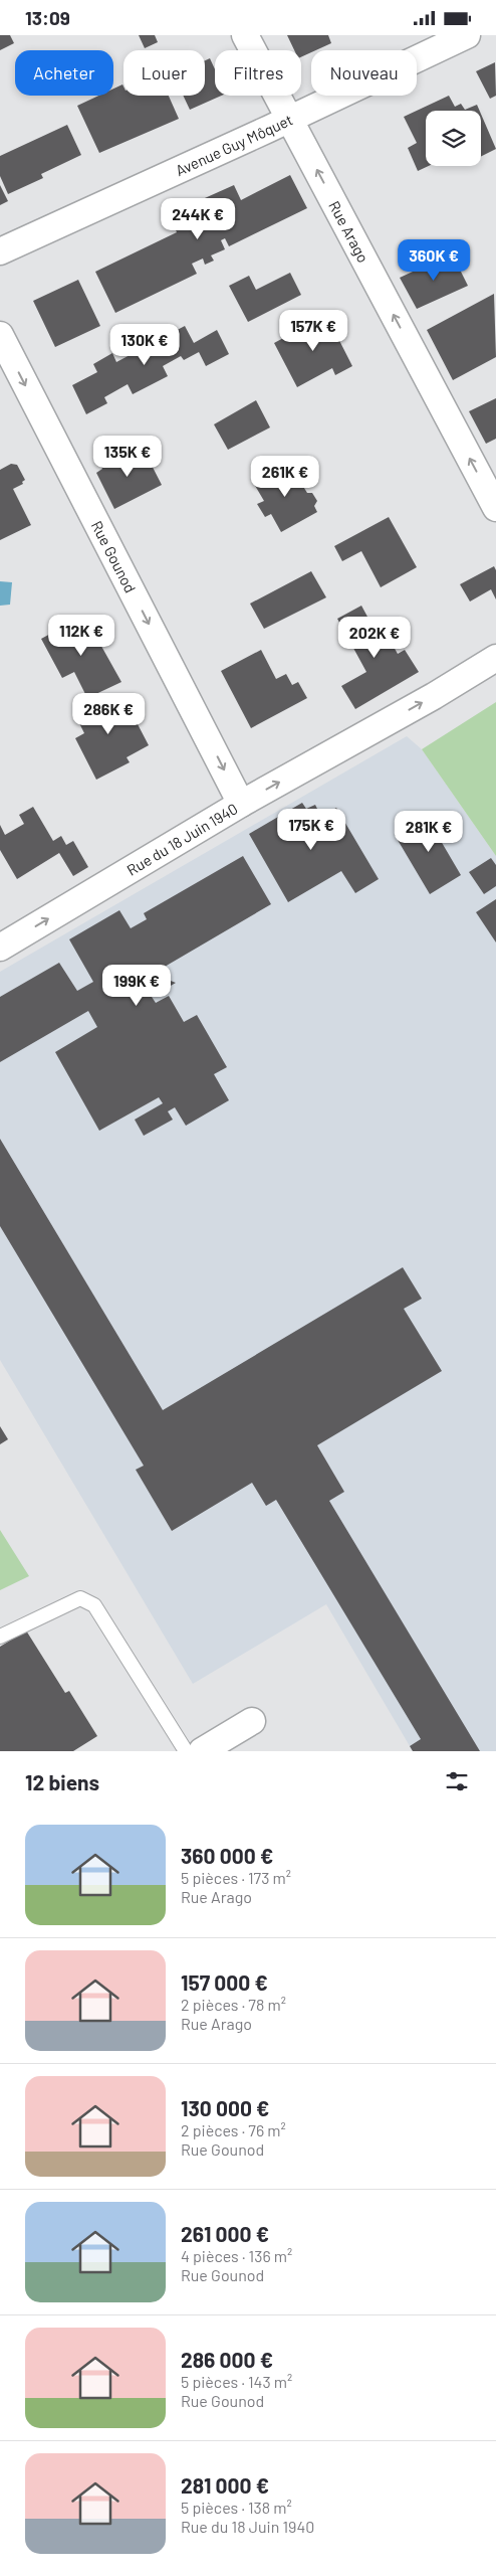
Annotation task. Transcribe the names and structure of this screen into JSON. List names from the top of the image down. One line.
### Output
{"streets":{"street":["Avenue Guy Môquet","Rue Arago","Rue Gounod","Rue du 18 Juin 1940"]},"crossings":[["Avenue Guy Môquet","Rue Arago"],["Rue Gounod","Rue du 18 Juin 1940"]],"one_way":["Rue Arago","Rue Gounod","Rue du 18 Juin 1940"],"page":{"status":"13:09","chip":["Acheter","Louer","Filtres","Nouveau"],"price":["244K €","360K €","157K €","130K €","135K €","261K €","112K €","202K €","286K €","175K €","281K €","199K €"],"heading":"12 biens","list":[{"name":"360 000 €","note":"5 pièces · 173 m² · Rue Arago"},{"name":"157 000 €","note":"2 pièces · 78 m² · Rue Arago"},{"name":"130 000 €","note":"2 pièces · 76 m² · Rue Gounod"},{"name":"261 000 €","note":"4 pièces · 136 m² · Rue Gounod"},{"name":"286 000 €","note":"5 pièces · 143 m² · Rue Gounod"},{"name":"281 000 €","note":"5 pièces · 138 m² · Rue du 18 Juin 1940"}]}}
